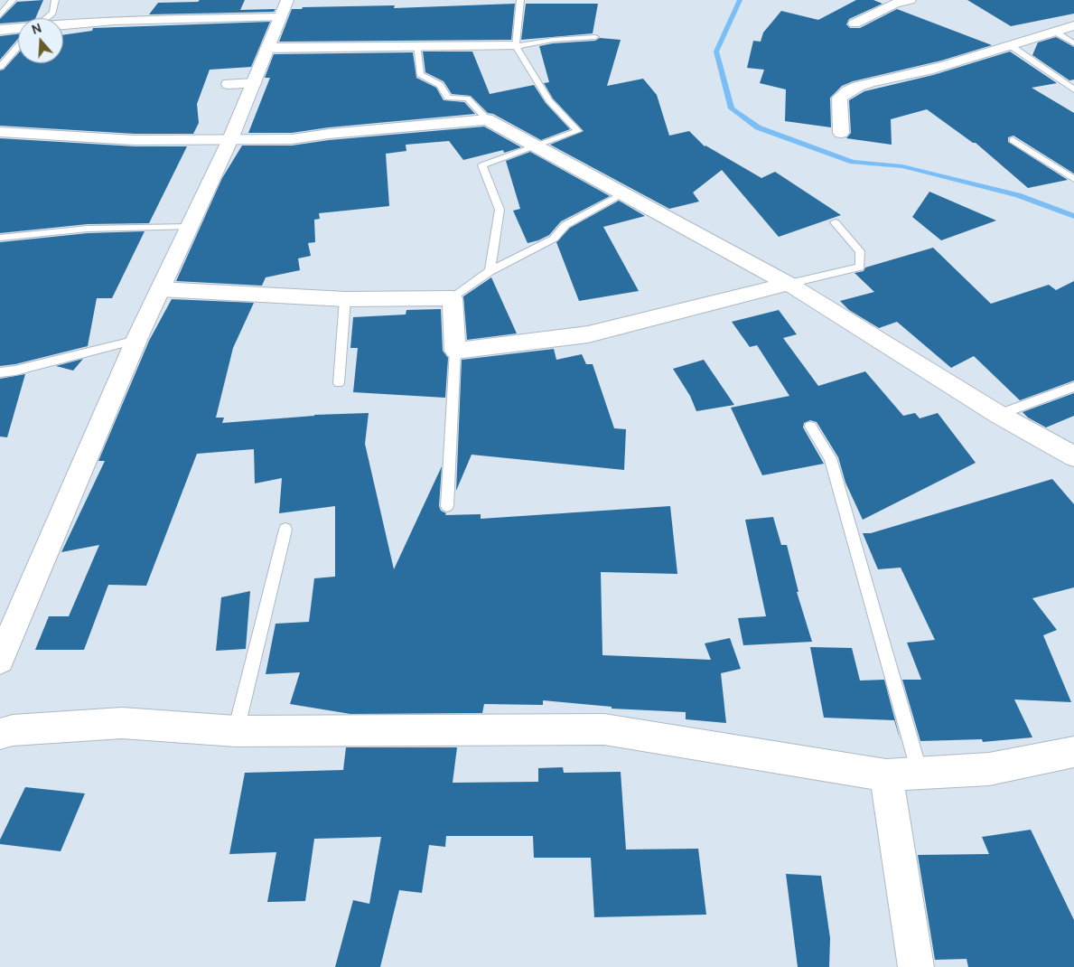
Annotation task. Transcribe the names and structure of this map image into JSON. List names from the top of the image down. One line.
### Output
{"north":"top"}
